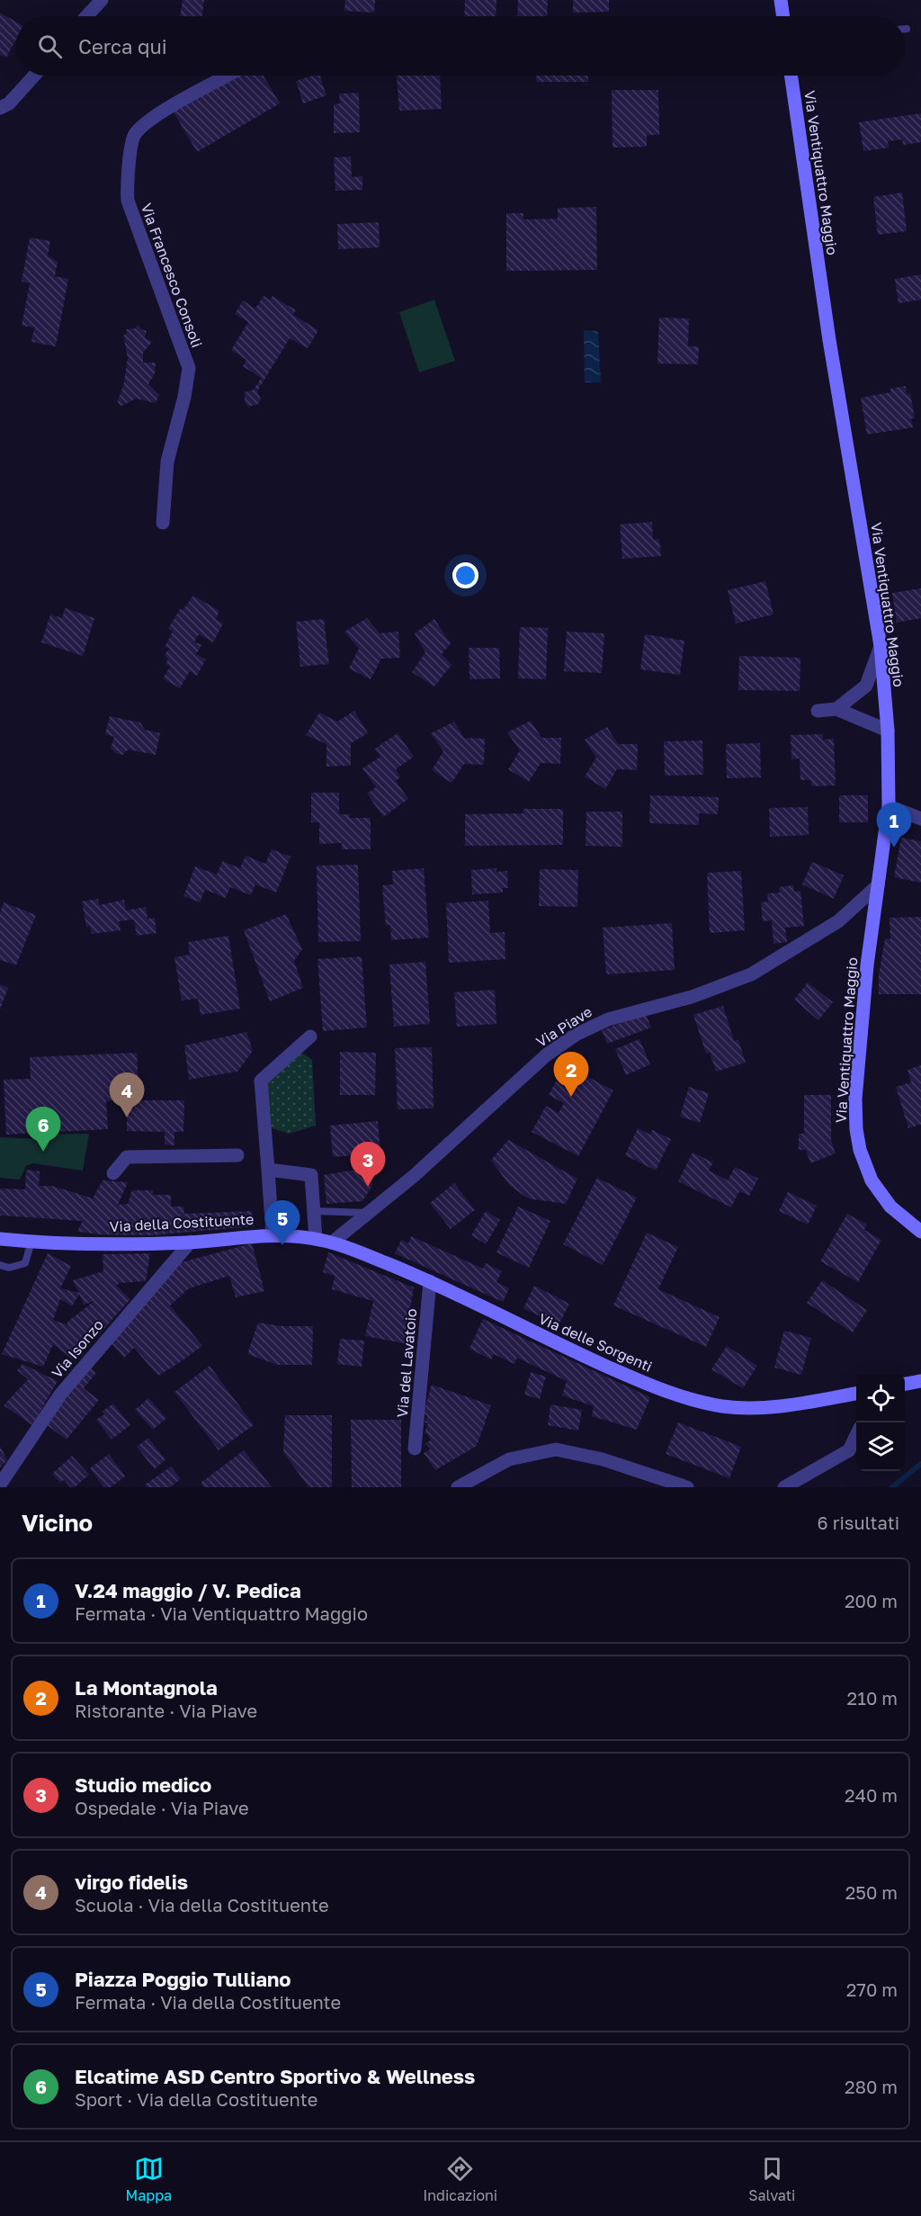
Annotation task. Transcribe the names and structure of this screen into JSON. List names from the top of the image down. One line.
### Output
{"streets":{"main road":["Via Ventiquattro Maggio","Via della Costituente","Via delle Sorgenti"],"street":["Via Francesco Consoli","Via Piave","Via Isonzo","Via del Lavatoio"]},"crossings":[["Via Ventiquattro Maggio","Via Piave"],["Via Piave","Via della Costituente"],["Via Piave","Via delle Sorgenti"],["Via della Costituente","Via delle Sorgenti"],["Via della Costituente","Via Isonzo"],["Via delle Sorgenti","Via del Lavatoio"]],"page":{"search":"Cerca qui","pins":["1","2","4","6","3","5"],"heading":["Vicino","6 risultati"],"list":[{"mark":"1","name":"V.24 maggio / V. Pedica","note":"Fermata · Via Ventiquattro Maggio","value":"200 m"},{"mark":"2","name":"La Montagnola","note":"Ristorante · Via Piave","value":"210 m"},{"mark":"3","name":"Studio medico","note":"Ospedale · Via Piave","value":"240 m"},{"mark":"4","name":"virgo fidelis","note":"Scuola · Via della Costituente","value":"250 m"},{"mark":"5","name":"Piazza Poggio Tulliano","note":"Fermata · Via della Costituente","value":"270 m"},{"mark":"6","name":"Elcatime ASD Centro Sportivo & Wellness","note":"Sport · Via della Costituente","value":"280 m"}],"nav":["Mappa","Indicazioni","Salvati"]}}
